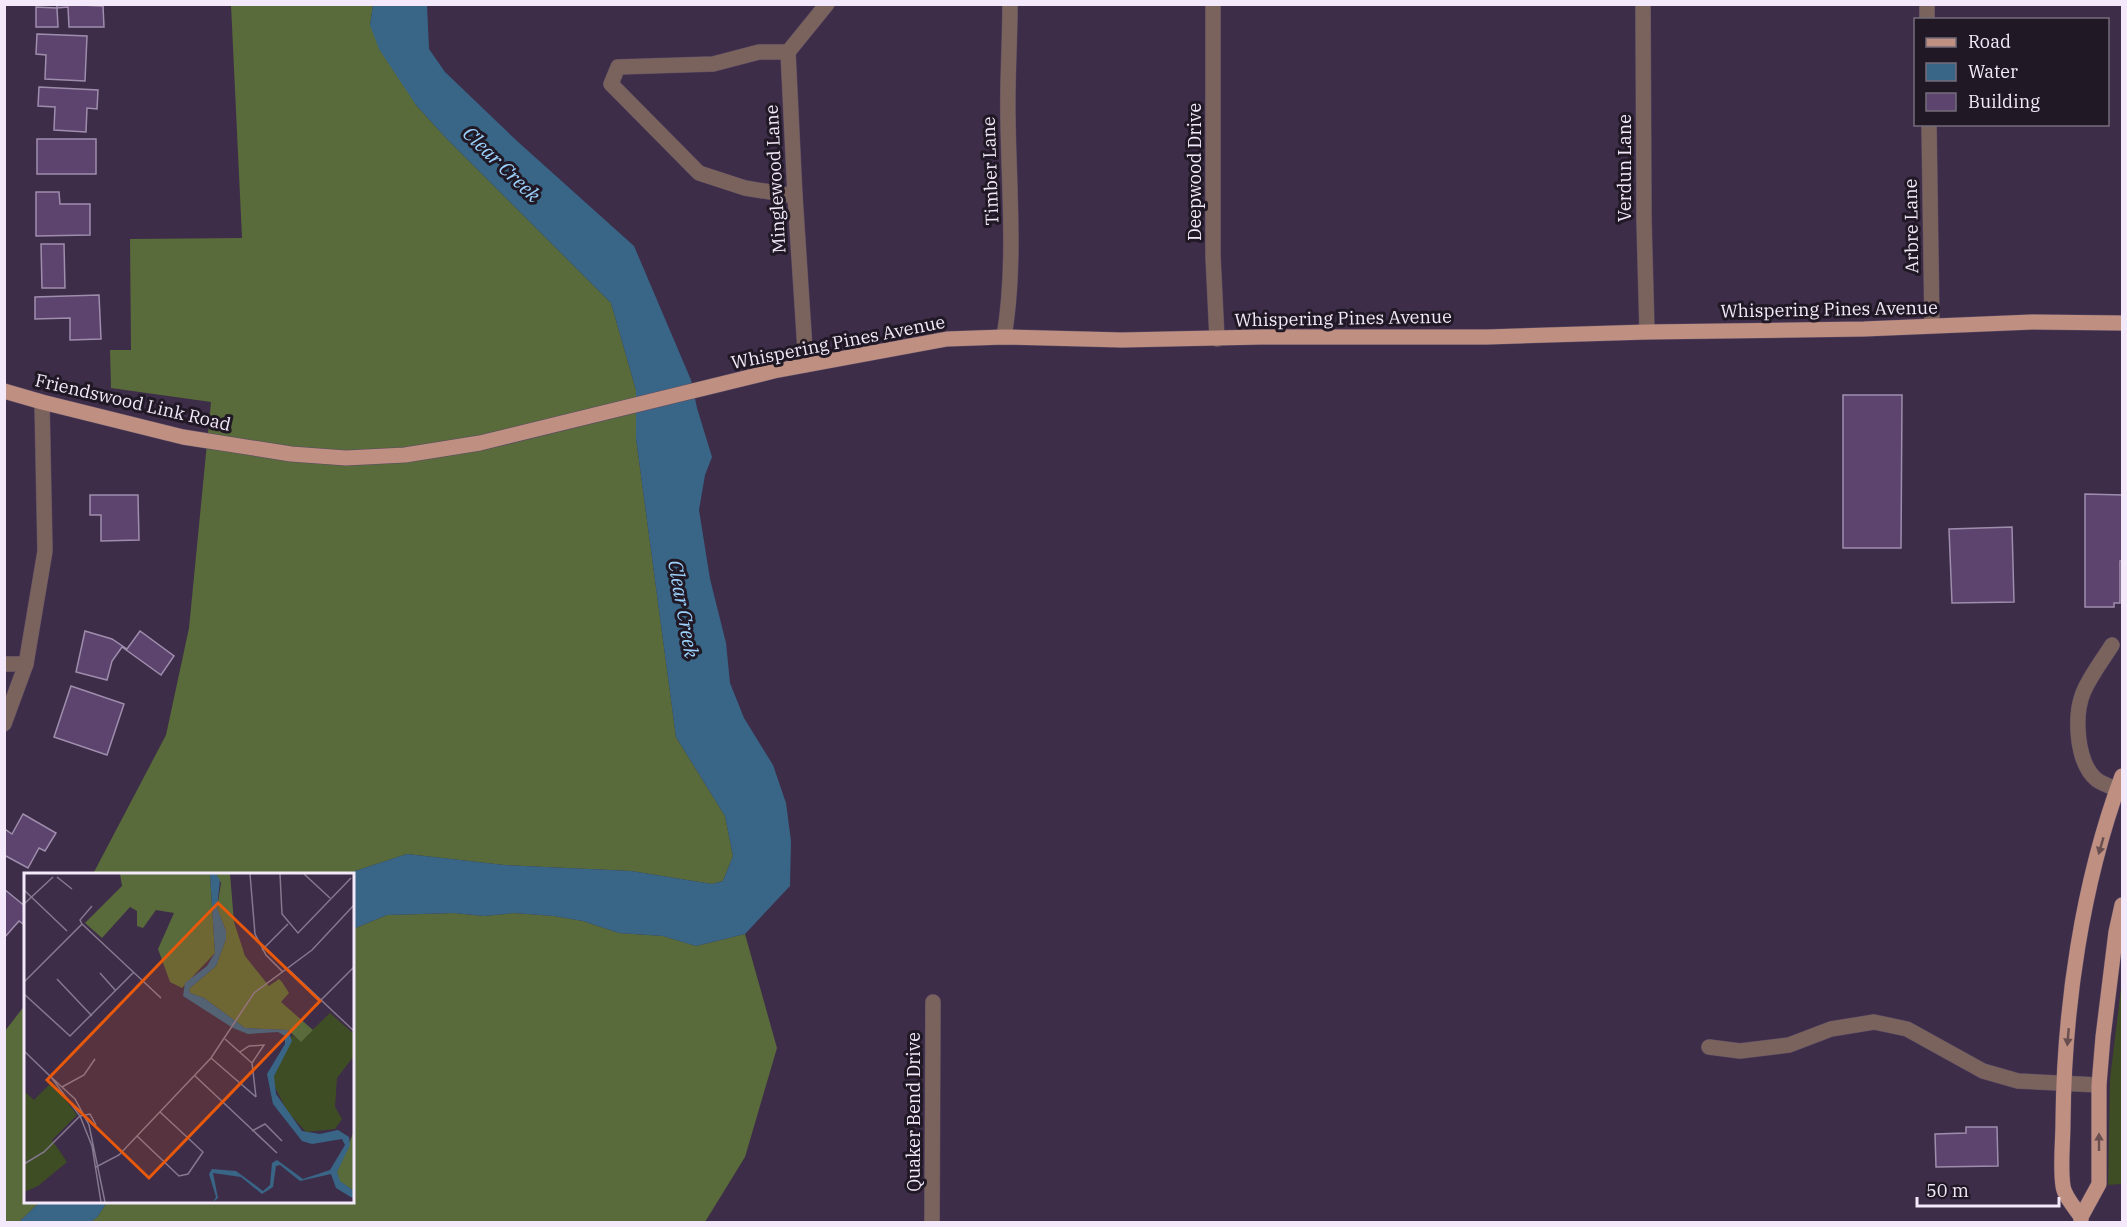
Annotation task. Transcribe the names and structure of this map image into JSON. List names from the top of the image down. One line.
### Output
{"streets":{"main road":["Whispering Pines Avenue","Friendswood Link Road"],"street":["Verdun Lane","Timber Lane","Deepwood Drive","Minglewood Lane","Arbre Lane","Quaker Bend Drive"]},"crossings":[["Verdun Lane","Whispering Pines Avenue"],["Timber Lane","Whispering Pines Avenue"],["Deepwood Drive","Whispering Pines Avenue"],["Minglewood Lane","Whispering Pines Avenue"],["Arbre Lane","Whispering Pines Avenue"],["Whispering Pines Avenue","Friendswood Link Road"]],"water":["Clear Creek"],"legend":["Road","Water","Building"],"scale_bar":"50 m"}
